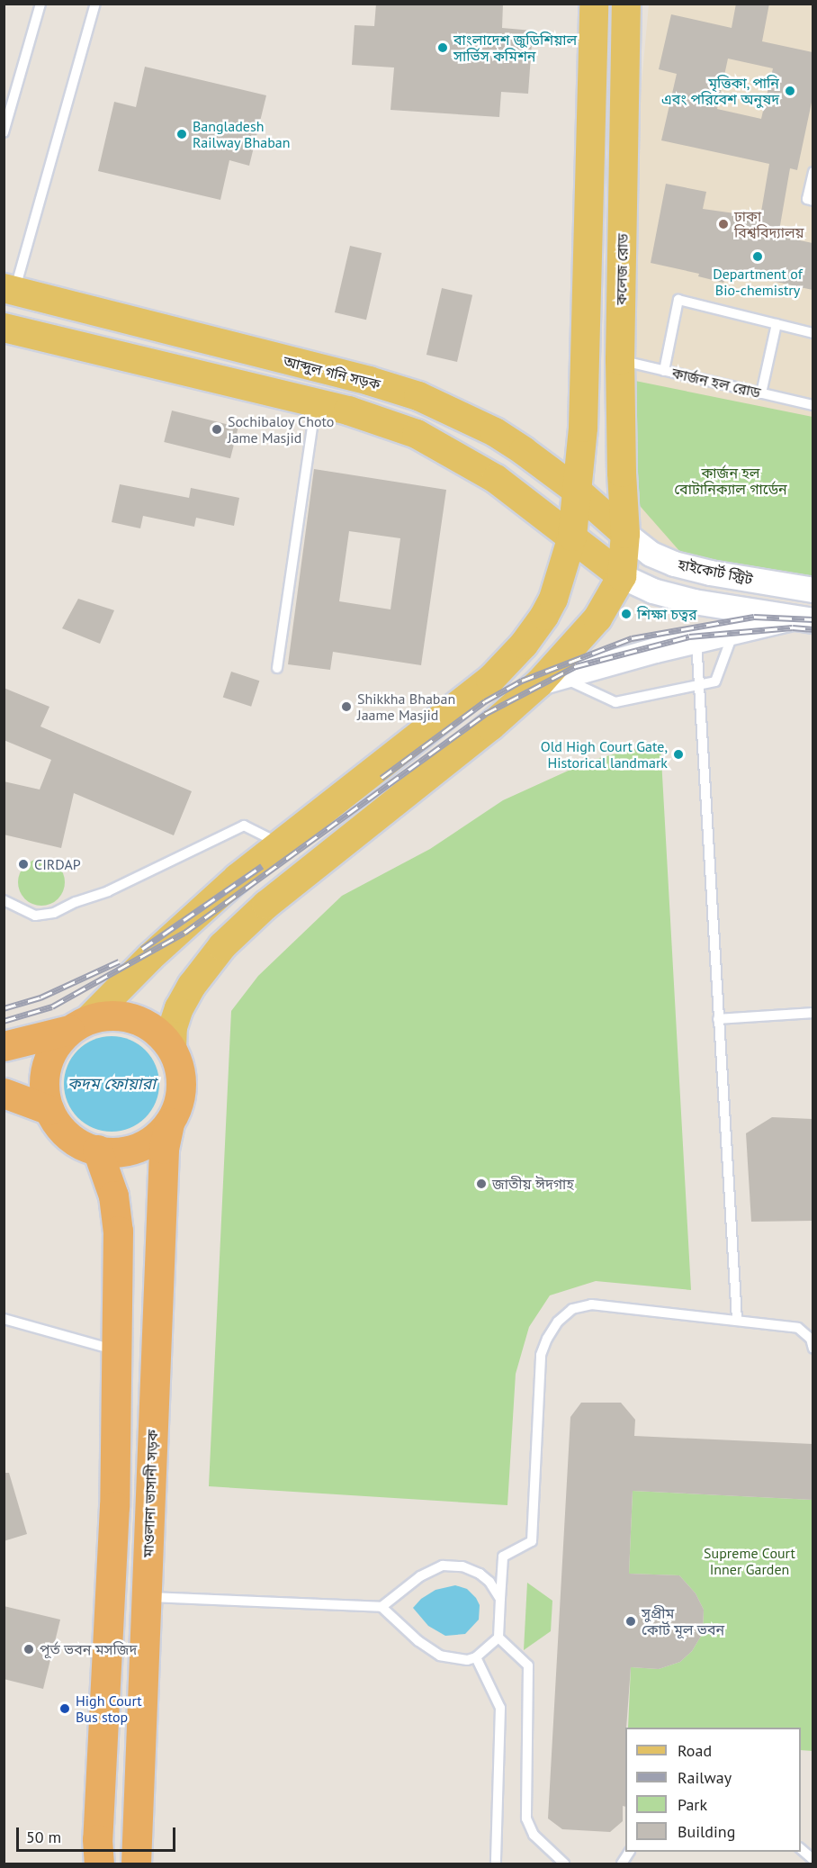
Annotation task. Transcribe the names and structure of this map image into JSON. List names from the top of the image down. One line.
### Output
{"streets":{"highway":["মাওলানা ভাসানী সড়ক"],"main road":["কলেজ রোড","আব্দুল গনি সড়ক","হাইকোর্ট স্ট্রিট"],"lane":["কার্জন হল রোড"]},"crossings":[["কলেজ রোড","আব্দুল গনি সড়ক"],["কলেজ রোড","কার্জন হল রোড"],["কলেজ রোড","হাইকোর্ট স্ট্রিট"],["আব্দুল গনি সড়ক","হাইকোর্ট স্ট্রিট"]],"water":["কদম ফোয়ারা"],"parks":["কার্জন হল বোটানিক্যাল গার্ডেন","Supreme Court Inner Garden"],"places":["বাংলাদেশ জুডিশিয়াল সার্ভিস কমিশন","মৃত্তিকা, পানি এবং পরিবেশ অনুষদ","Bangladesh Railway Bhaban","ঢাকা বিশ্ববিদ্যালয়","Department of Bio-chemistry","Sochibaloy Choto Jame Masjid","শিক্ষা চত্বর","Shikkha Bhaban Jaame Masjid","Old High Court Gate, Historical landmark","CIRDAP","জাতীয় ঈদগাহ","সুপ্রীম কোর্ট মূল ভবন","পূর্ত ভবন মসজিদ","High Court Bus stop"],"legend":["Road","Railway","Park","Building"],"scale_bar":"50 m"}
